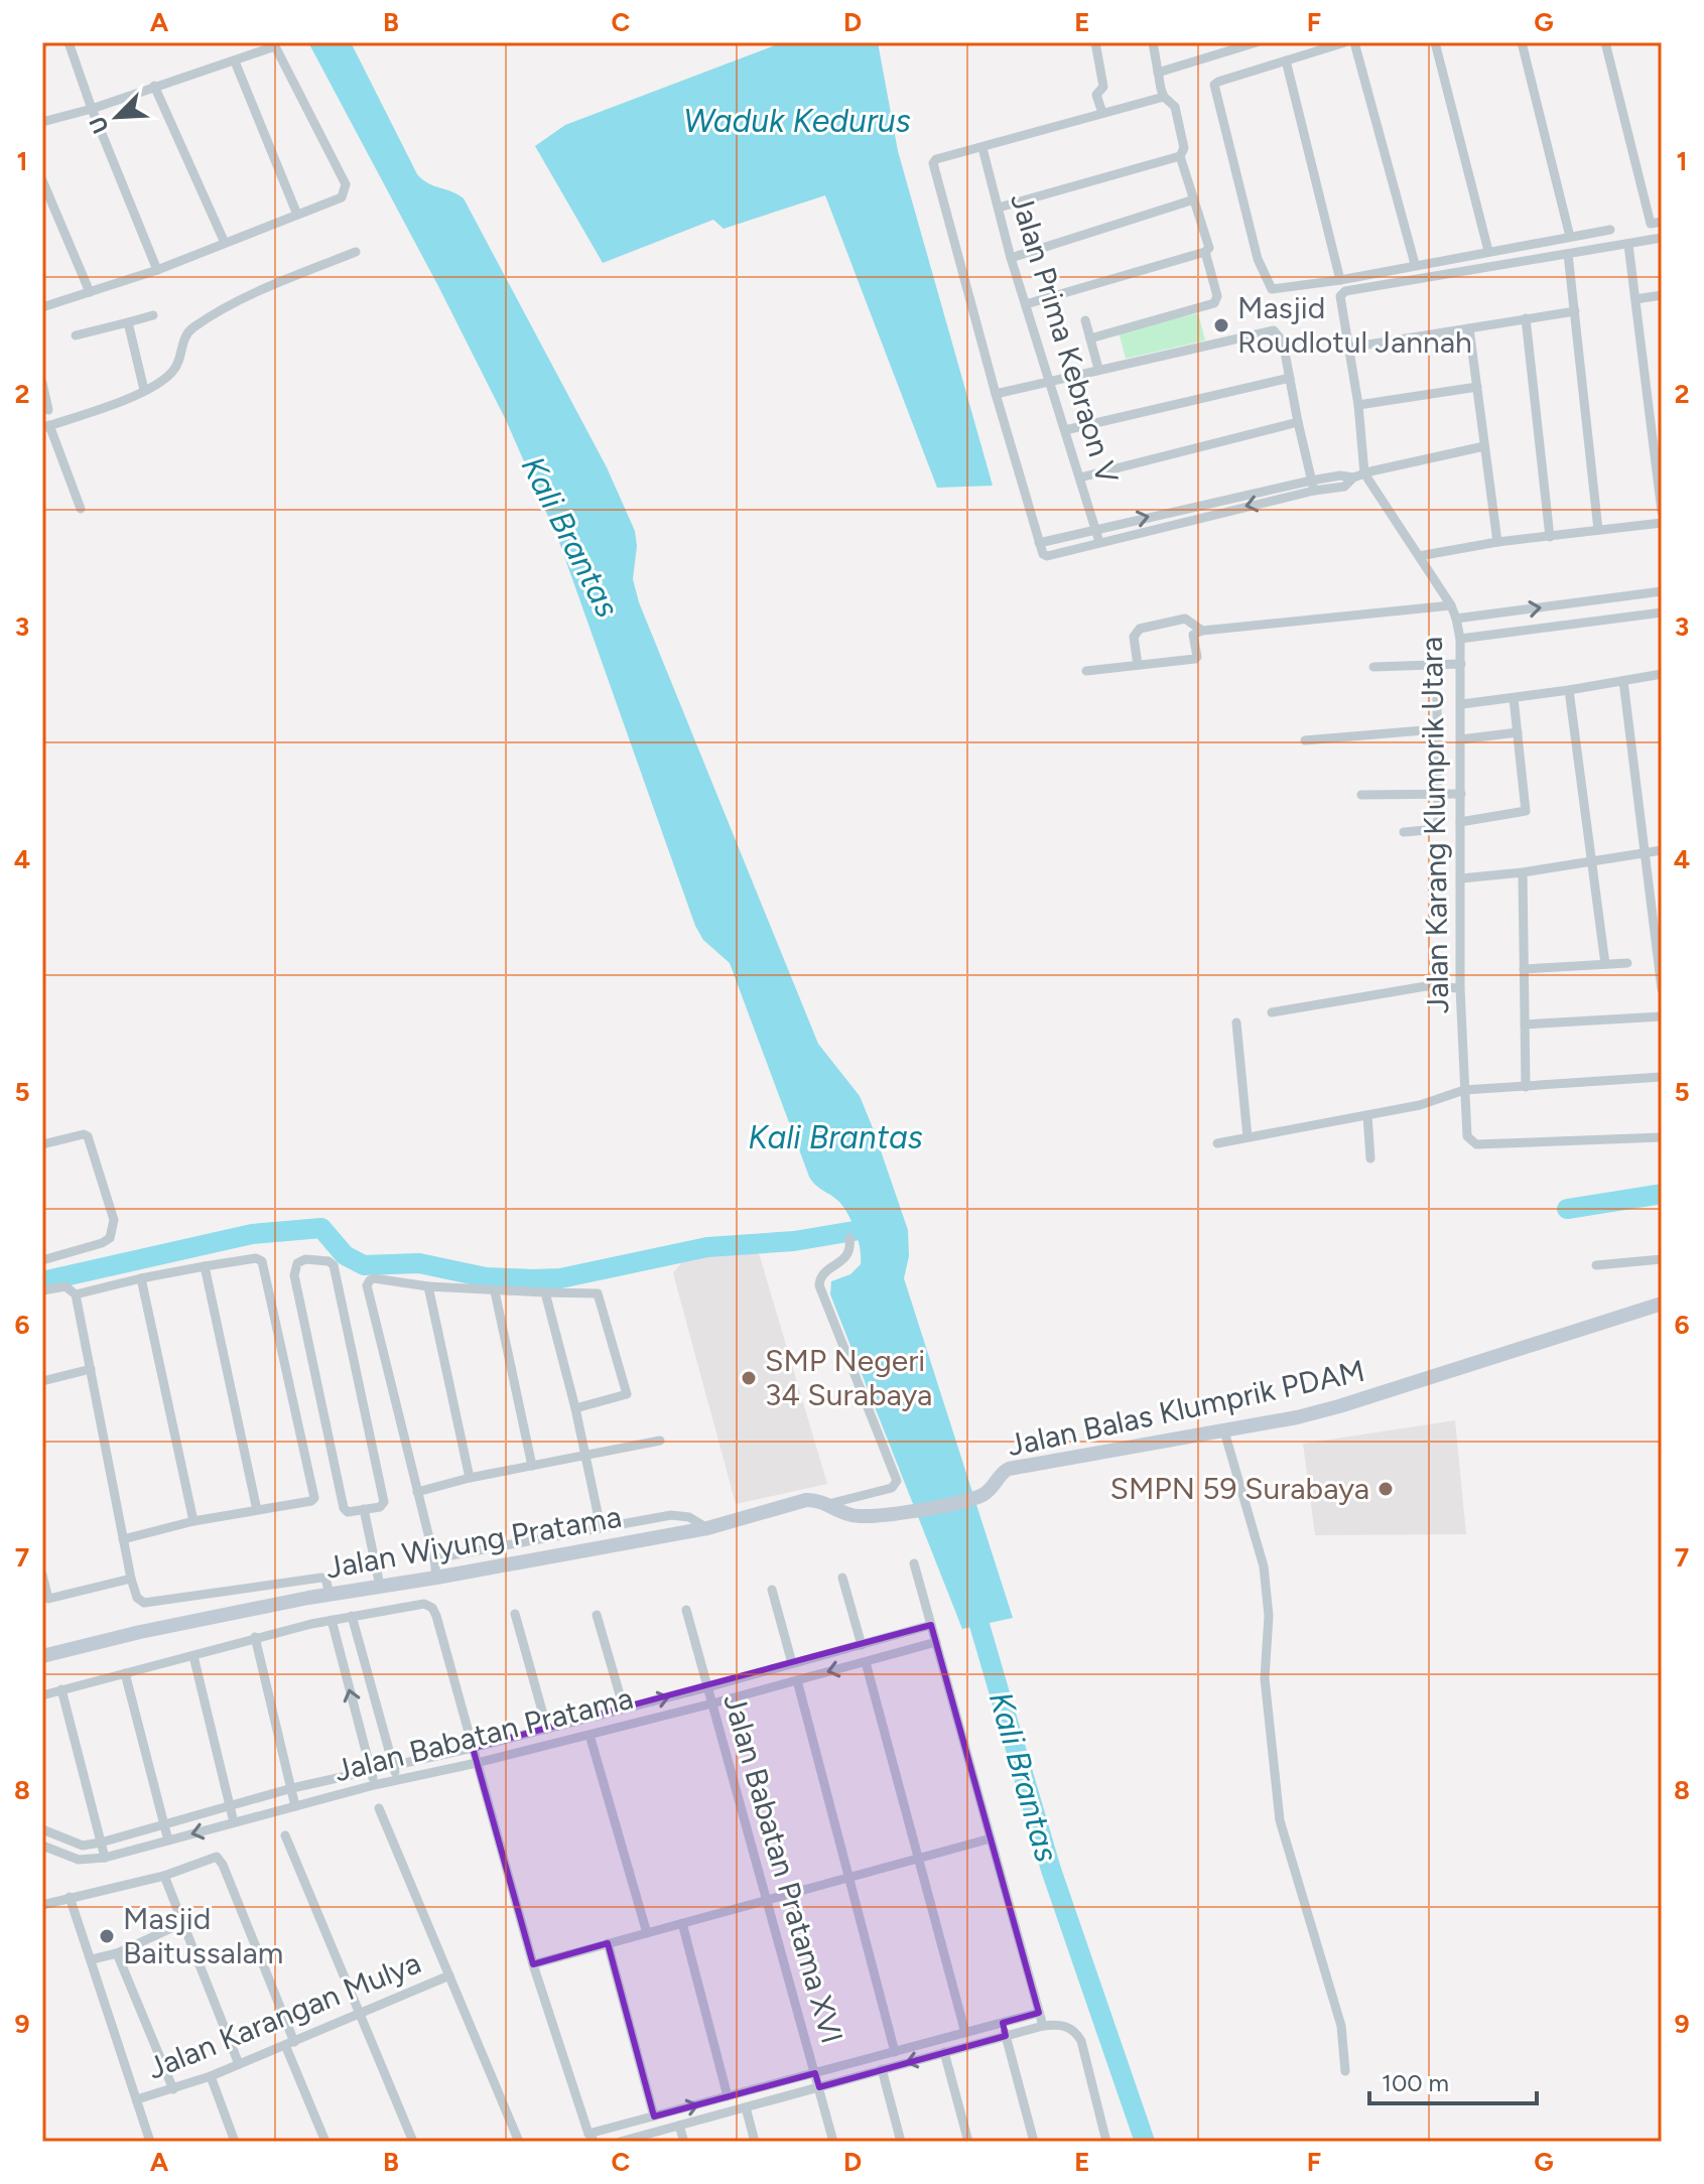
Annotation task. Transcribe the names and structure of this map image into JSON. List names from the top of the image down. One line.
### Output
{"streets":{"street":["Jalan Prima Kebraon V","Jalan Karang Klumprik Utara","Jalan Balas Klumprik PDAM","Jalan Wiyung Pratama","Jalan Babatan Pratama","Jalan Babatan Pratama XVI","Jalan Karangan Mulya"]},"crossings":[["Jalan Balas Klumprik PDAM","Jalan Wiyung Pratama"],["Jalan Wiyung Pratama","Jalan Babatan Pratama"],["Jalan Babatan Pratama","Jalan Babatan Pratama XVI"]],"water":["Waduk Kedurus","Kali Brantas"],"places":["Masjid Roudlotul Jannah","SMP Negeri 34 Surabaya","SMPN 59 Surabaya","Masjid Baitussalam"],"scale_bar":"100 m","north":"bottom left","grid":{"columns":["A","B","C","D","E","F","G"],"rows":["1","2","3","4","5","6","7","8","9"]}}
